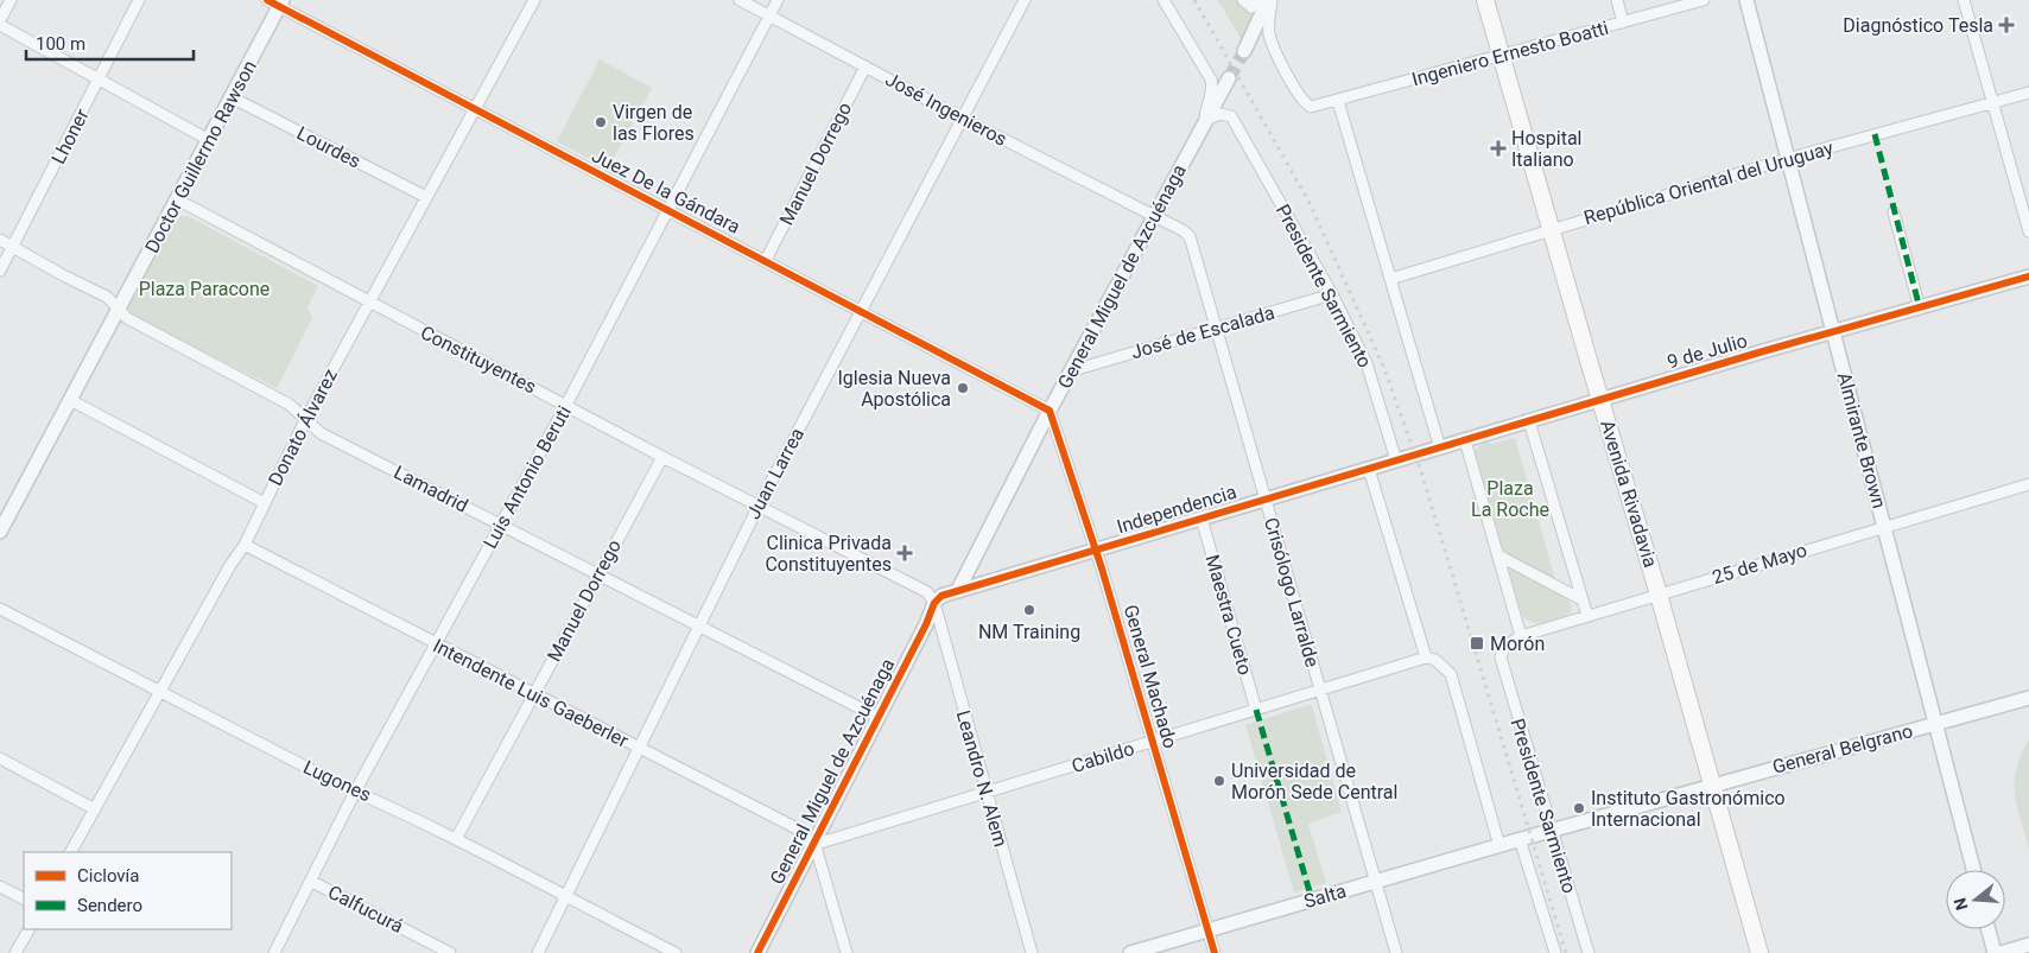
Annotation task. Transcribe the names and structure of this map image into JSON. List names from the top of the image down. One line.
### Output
{"streets":{"main road":["Avenida Rivadavia"],"street":["Ingeniero Ernesto Boatti","José Ingenieros","Lhoner","Lourdes","Doctor Guillermo Rawson","Manuel Dorrego","República Oriental del Uruguay","Juez De la Gándara","General Miguel de Azcuénaga","Presidente Sarmiento","José de Escalada","9 de Julio","Constituyentes","Donato Álvarez","Almirante Brown","Juan Larrea","Luis Antonio Beruti","Lamadrid","Independencia","25 de Mayo","Crisólogo Larralde","Maestra Cueto","General Machado","Intendente Luis Gaeberler","General Belgrano","Cabildo","Leandro N. Alem","Lugones","Salta","Calfucurá"]},"crossings":[["Ingeniero Ernesto Boatti","Avenida Rivadavia"],["José Ingenieros","Manuel Dorrego"],["José Ingenieros","General Miguel de Azcuénaga"],["José Ingenieros","Juan Larrea"],["José Ingenieros","Luis Antonio Beruti"],["José Ingenieros","Crisólogo Larralde"],["Lhoner","Lamadrid"],["Lourdes","Doctor Guillermo Rawson"],["Lourdes","Donato Álvarez"],["Doctor Guillermo Rawson","Juez De la Gándara"],["Doctor Guillermo Rawson","Constituyentes"],["Doctor Guillermo Rawson","Lamadrid"],["Manuel Dorrego","Juez De la Gándara"],["Manuel Dorrego","Constituyentes"],["Manuel Dorrego","Lamadrid"],["Manuel Dorrego","Intendente Luis Gaeberler"],["Manuel Dorrego","Lugones"],["República Oriental del Uruguay","Almirante Brown"],["República Oriental del Uruguay","Avenida Rivadavia"],["Juez De la Gándara","General Miguel de Azcuénaga"],["Juez De la Gándara","Donato Álvarez"],["Juez De la Gándara","Juan Larrea"],["Juez De la Gándara","Luis Antonio Beruti"],["Juez De la Gándara","General Machado"],["General Miguel de Azcuénaga","Presidente Sarmiento"],["General Miguel de Azcuénaga","José de Escalada"],["General Miguel de Azcuénaga","Constituyentes"],["General Miguel de Azcuénaga","Lamadrid"],["General Miguel de Azcuénaga","Independencia"],["General Miguel de Azcuénaga","Crisólogo Larralde"],["General Miguel de Azcuénaga","General Machado"],["General Miguel de Azcuénaga","Intendente Luis Gaeberler"],["General Miguel de Azcuénaga","Cabildo"],["General Miguel de Azcuénaga","Leandro N. Alem"],["Presidente Sarmiento","José de Escalada"],["Presidente Sarmiento","9 de Julio"],["Presidente Sarmiento","Independencia"],["Presidente Sarmiento","25 de Mayo"],["Presidente Sarmiento","General Belgrano"],["Presidente Sarmiento","Salta"],["José de Escalada","Crisólogo Larralde"],["9 de Julio","Almirante Brown"],["9 de Julio","Avenida Rivadavia"],["9 de Julio","Independencia"],["Constituyentes","Donato Álvarez"],["Constituyentes","Juan Larrea"],["Constituyentes","Luis Antonio Beruti"],["Constituyentes","Independencia"],["Constituyentes","Leandro N. Alem"],["Donato Álvarez","Lamadrid"],["Donato Álvarez","Intendente Luis Gaeberler"],["Donato Álvarez","Lugones"],["Almirante Brown","25 de Mayo"],["Almirante Brown","General Belgrano"],["Juan Larrea","Lamadrid"],["Juan Larrea","Intendente Luis Gaeberler"],["Juan Larrea","Lugones"],["Luis Antonio Beruti","Lamadrid"],["Luis Antonio Beruti","Intendente Luis Gaeberler"],["Luis Antonio Beruti","Lugones"],["Luis Antonio Beruti","Calfucurá"],["Avenida Rivadavia","25 de Mayo"],["Avenida Rivadavia","General Belgrano"],["Independencia","Crisólogo Larralde"],["Independencia","Maestra Cueto"],["Independencia","General Machado"],["Independencia","Leandro N. Alem"],["Crisólogo Larralde","Cabildo"],["Crisólogo Larralde","Salta"],["Maestra Cueto","Cabildo"],["General Machado","Cabildo"],["General Machado","Salta"],["Intendente Luis Gaeberler","Cabildo"],["General Belgrano","Salta"],["Cabildo","Leandro N. Alem"]],"parks":["Plaza Paracone","Plaza La Roche"],"places":{"health":["Diagnóstico Tesla","Hospital Italiano","Clinica Privada Constituyentes"],"other":["Virgen de las Flores","Iglesia Nueva Apostólica","NM Training","Universidad de Morón Sede Central","Instituto Gastronómico Internacional"],"transit":["Morón"]},"legend":["Ciclovía","Sendero"],"scale_bar":"100 m","north":"left"}
